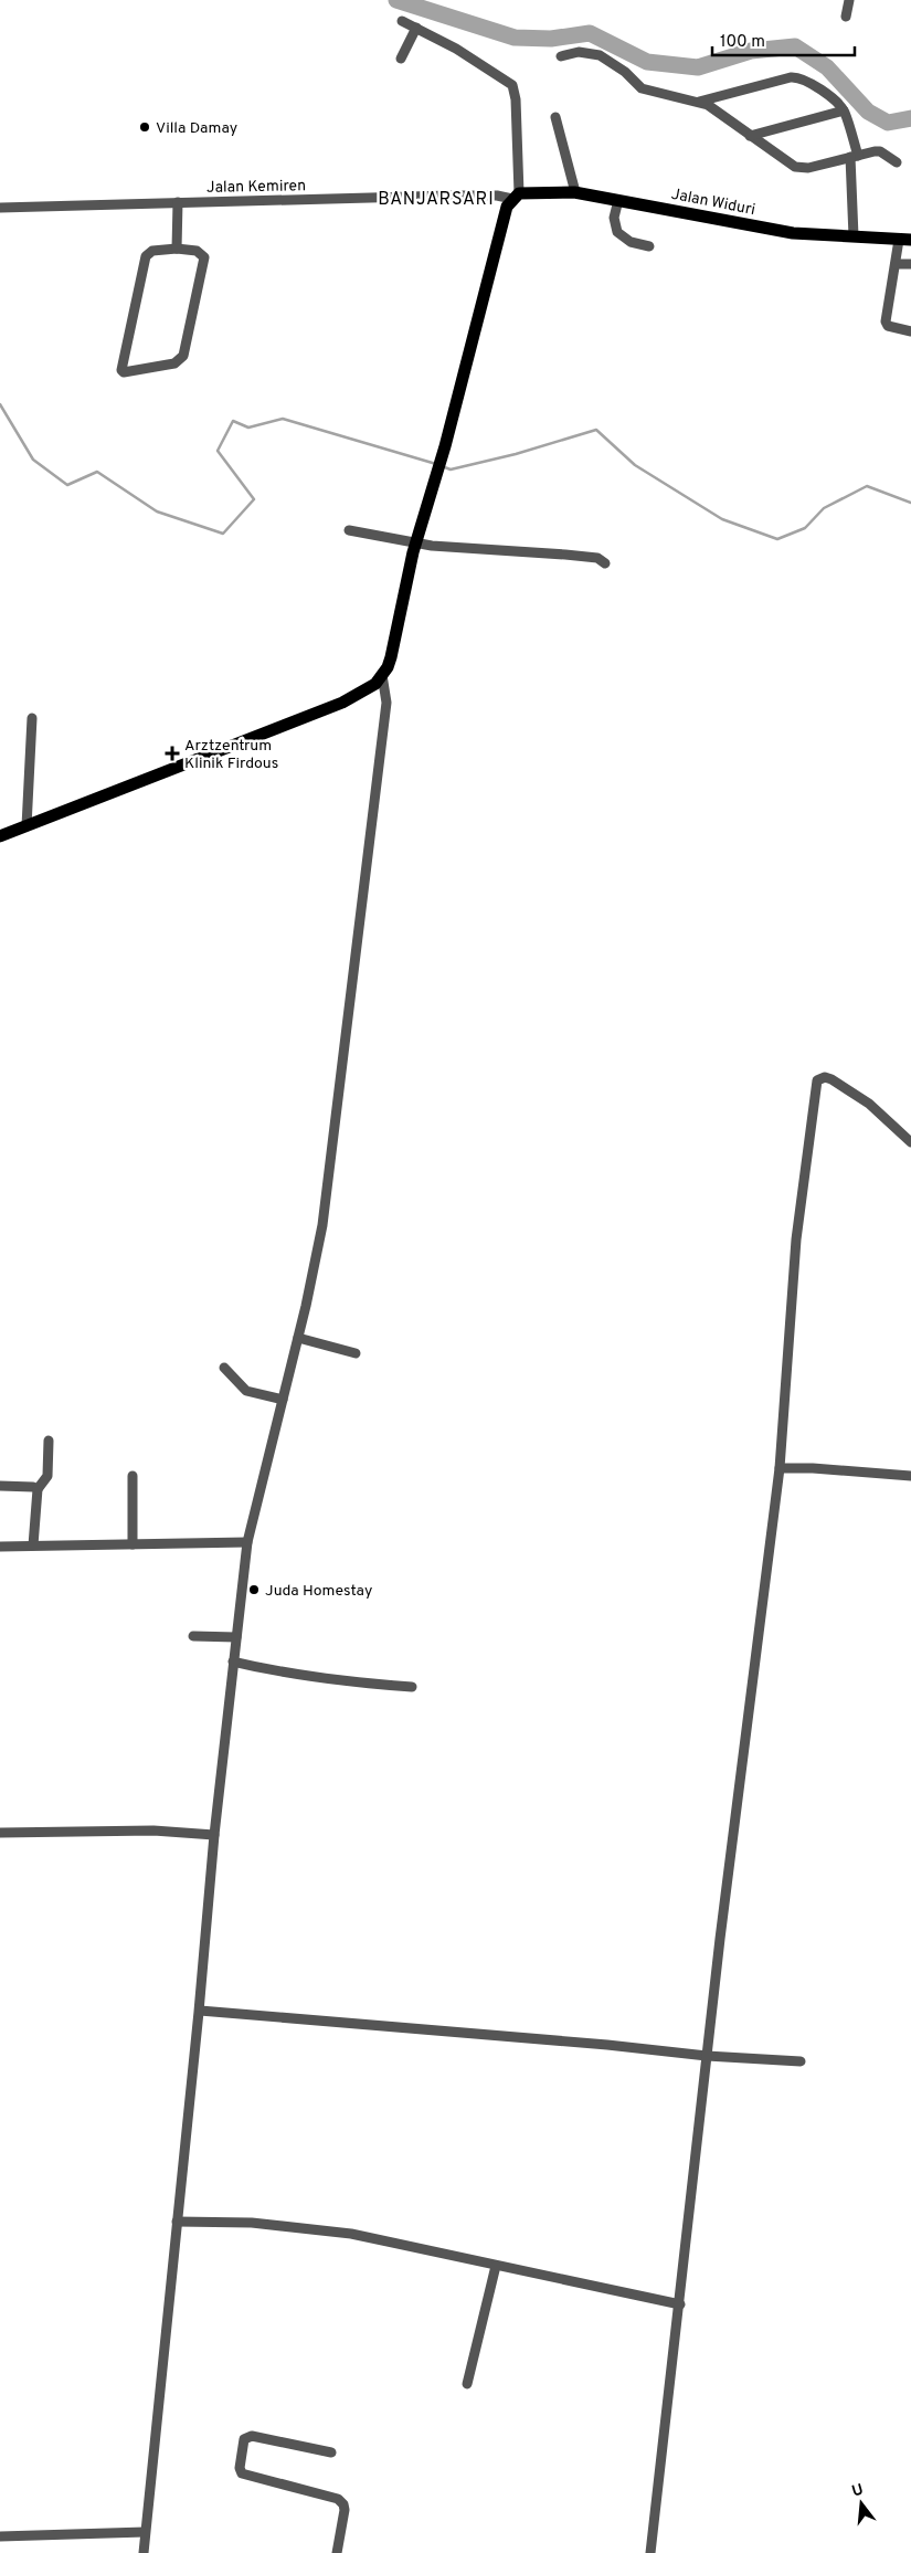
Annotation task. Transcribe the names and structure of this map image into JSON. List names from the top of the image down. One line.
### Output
{"streets":{"main road":["Jalan Widuri"],"street":["Jalan Kemiren"]},"crossings":[["Jalan Kemiren","Jalan Widuri"]],"districts":["BANJARSARI"],"places":{"other":["Villa Damay","Juda Homestay"],"health":["Arztzentrum Klinik Firdous"]},"scale_bar":"100 m","north":"top"}
